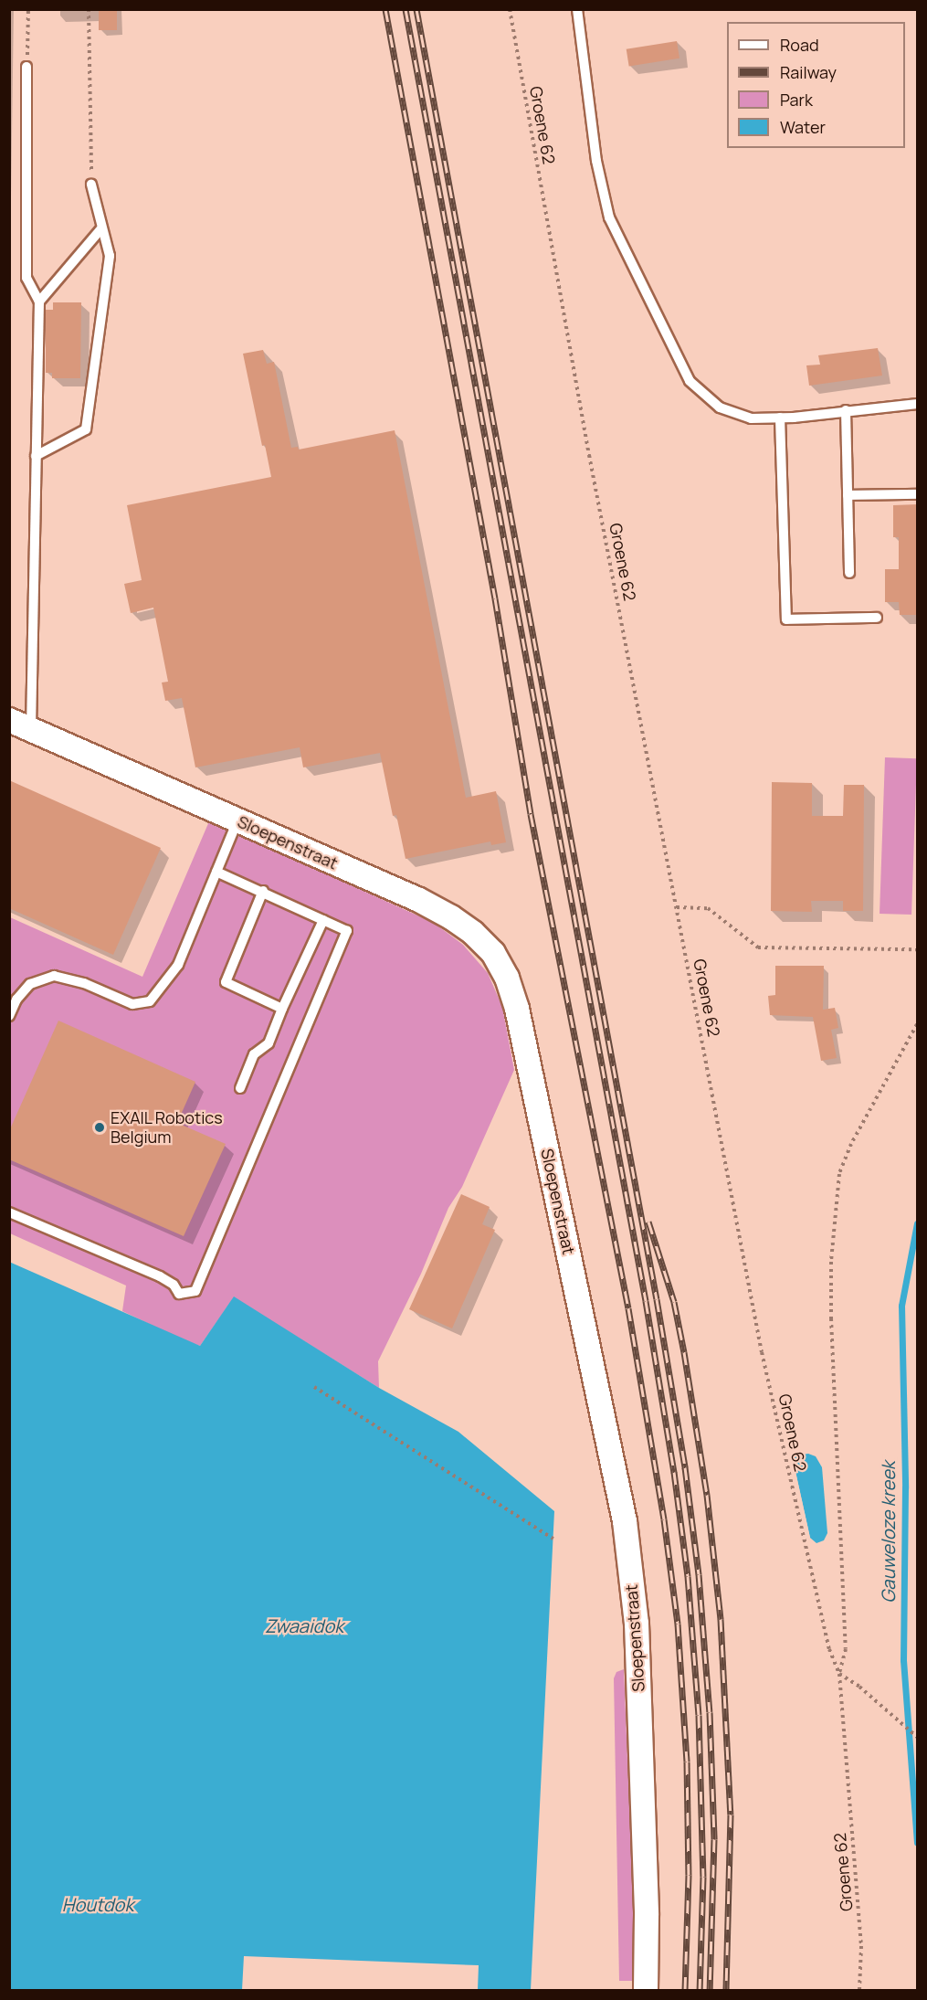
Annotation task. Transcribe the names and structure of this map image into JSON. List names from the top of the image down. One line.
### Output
{"streets":{"street":["Sloepenstraat"],"path":["Groene 62"]},"water":["Gauweloze kreek","Zwaaidok","Houtdok"],"places":["EXAIL Robotics Belgium"],"legend":["Road","Railway","Park","Water"]}
